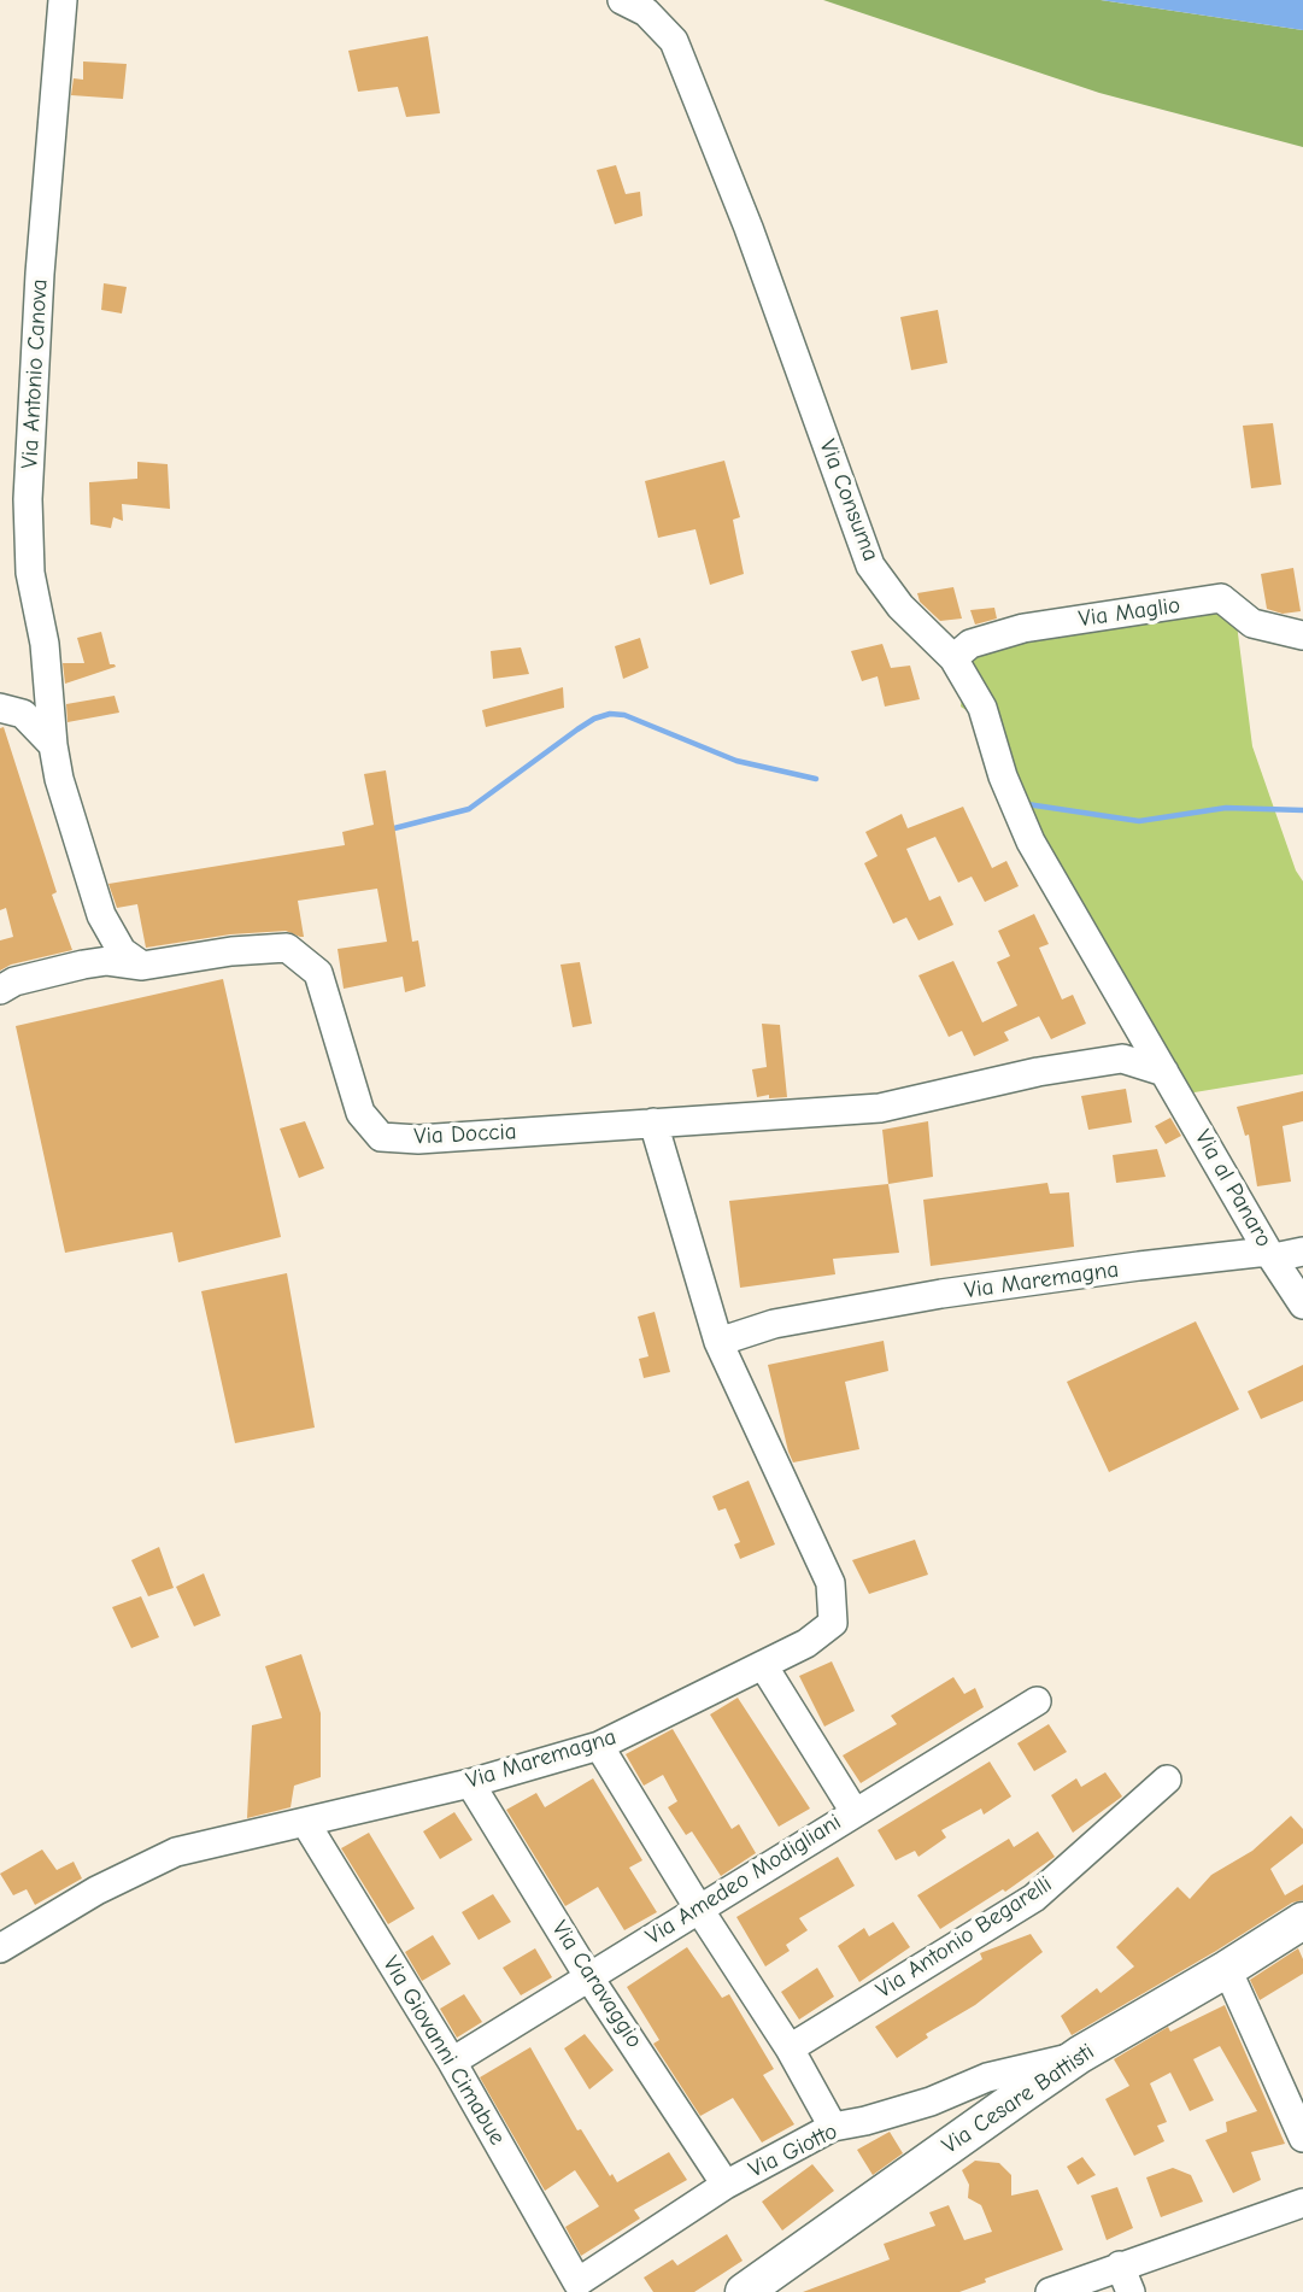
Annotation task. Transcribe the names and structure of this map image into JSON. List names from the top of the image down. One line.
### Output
{"streets":{"main road":["Via Cesare Battisti"],"street":["Via Antonio Canova","Via Consuma","Via Maglio","Via Doccia","Via al Panaro","Via Maremagna","Via Amedeo Modigliani","Via Antonio Begarelli","Via Caravaggio","Via Giovanni Cimabue","Via Giotto"]},"crossings":[["Via Consuma","Via Maglio"],["Via Consuma","Via Doccia"],["Via Consuma","Via al Panaro"],["Via Doccia","Via al Panaro"],["Via Doccia","Via Maremagna"],["Via al Panaro","Via Maremagna"],["Via Maremagna","Via Caravaggio"],["Via Maremagna","Via Giovanni Cimabue"],["Via Amedeo Modigliani","Via Caravaggio"],["Via Amedeo Modigliani","Via Giovanni Cimabue"],["Via Caravaggio","Via Giotto"],["Via Giovanni Cimabue","Via Giotto"],["Via Cesare Battisti","Via Giotto"]]}
